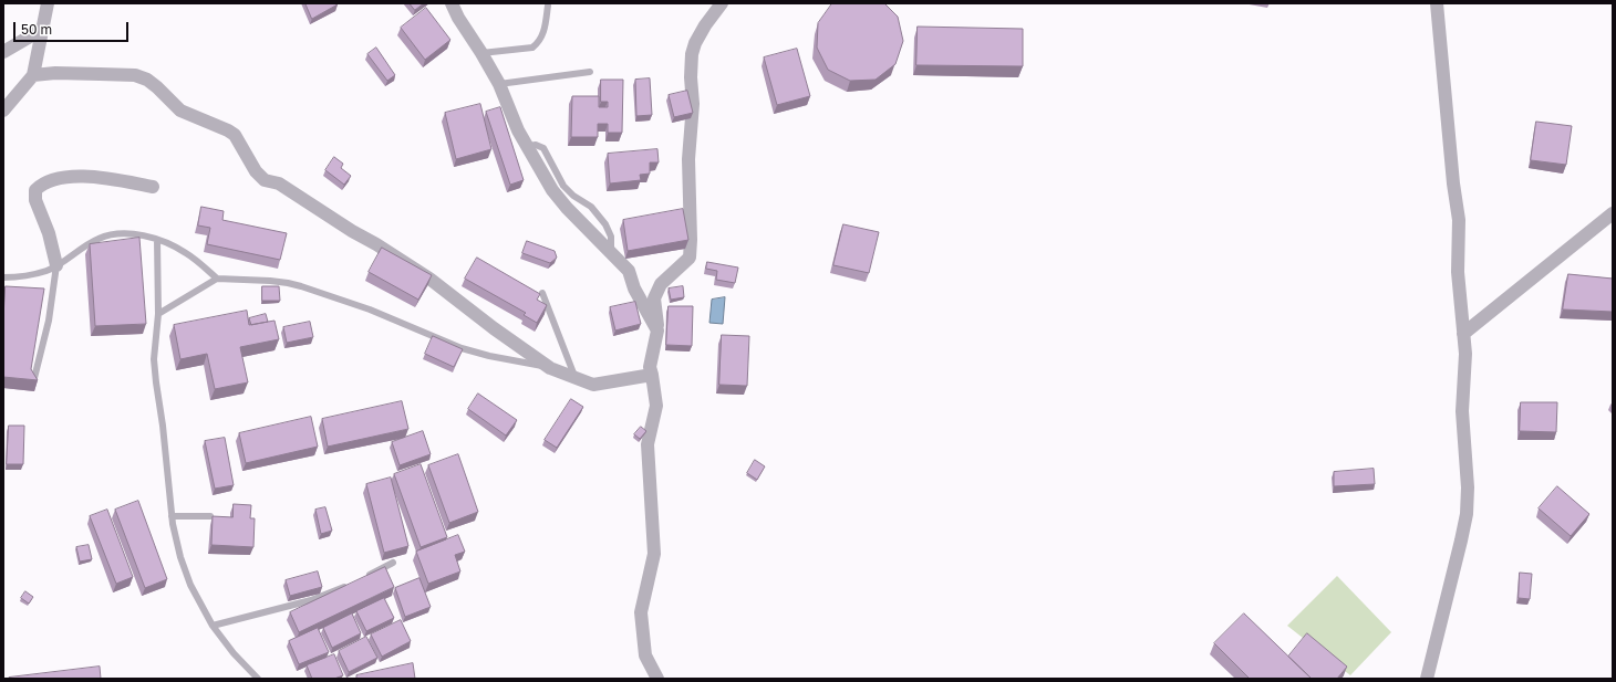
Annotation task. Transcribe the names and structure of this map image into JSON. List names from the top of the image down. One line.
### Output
{"scale_bar":"50 m"}
